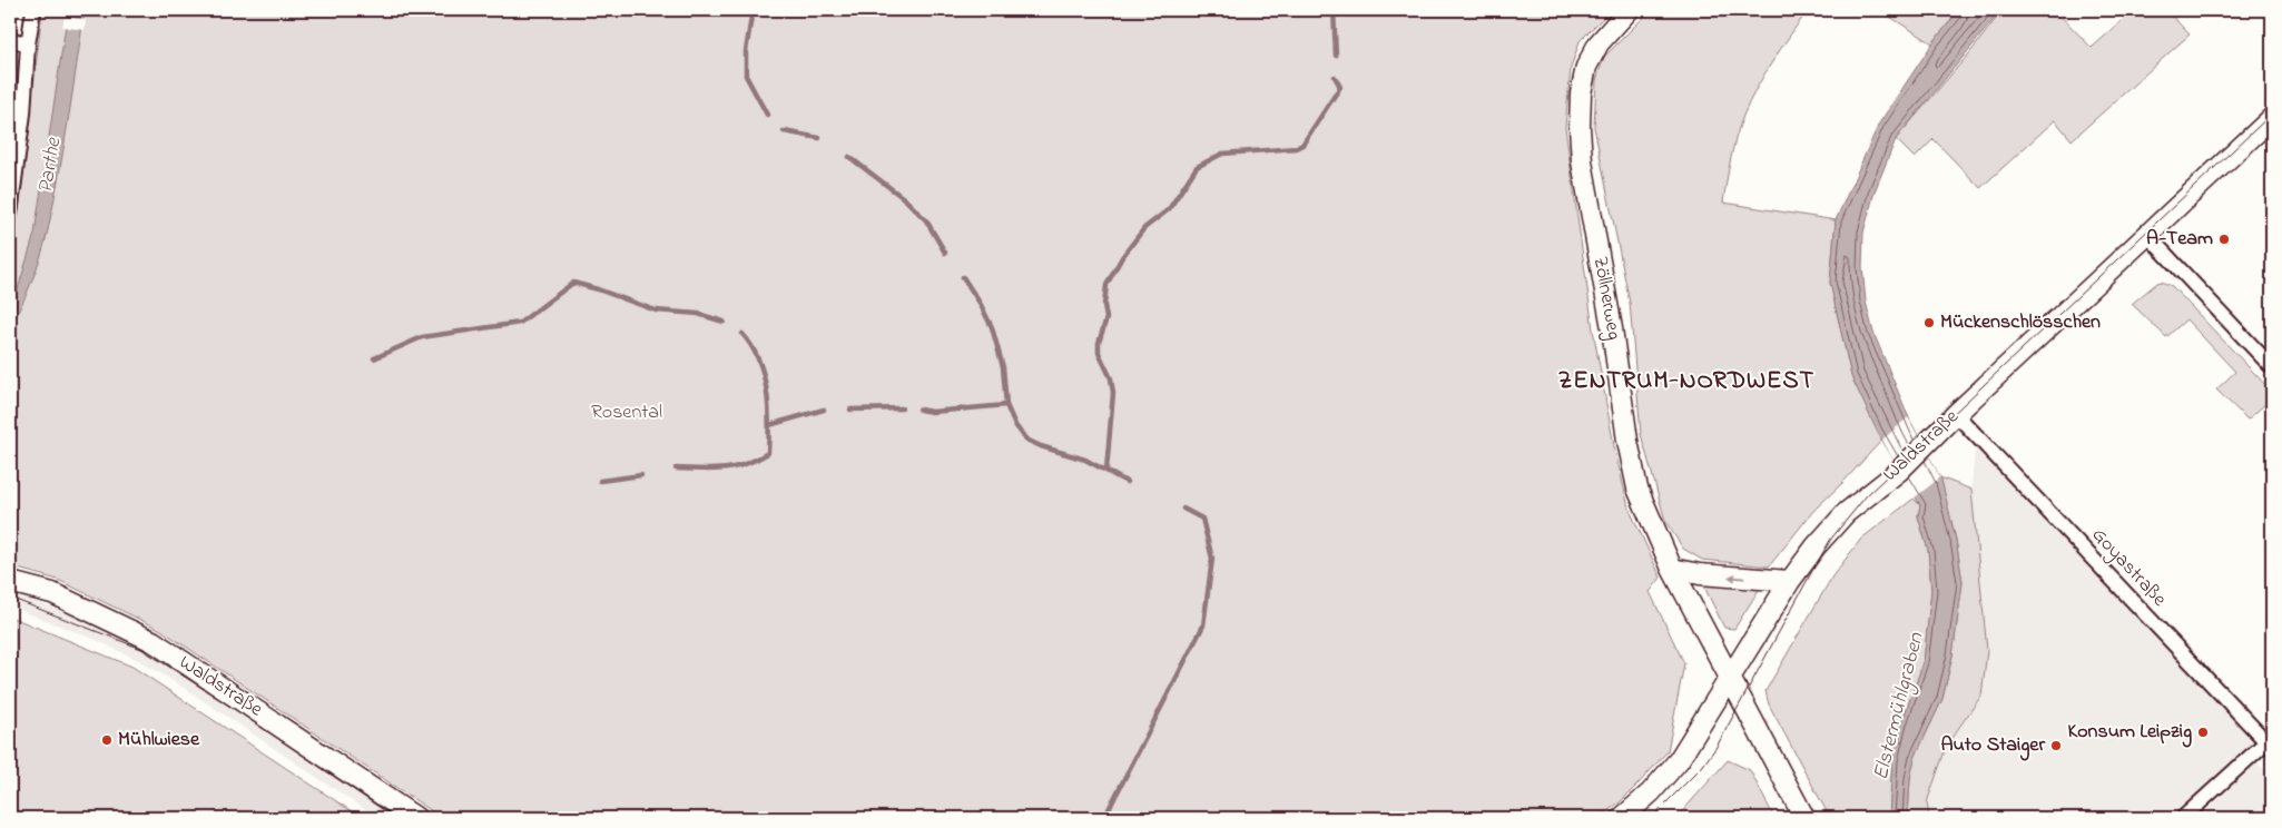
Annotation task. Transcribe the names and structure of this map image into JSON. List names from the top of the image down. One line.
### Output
{"streets":{"main road":["Zöllnerweg","Waldstraße"],"street":["Goyastraße"]},"crossings":[["Zöllnerweg","Waldstraße"],["Waldstraße","Goyastraße"]],"districts":["ZENTRUM-NORDWEST"],"water":["Parthe","Elstermühlgraben"],"parks":["Rosental"],"places":["A-Team","Mückenschlösschen","Konsum Leipzig","Mühlwiese","Auto Staiger"]}
